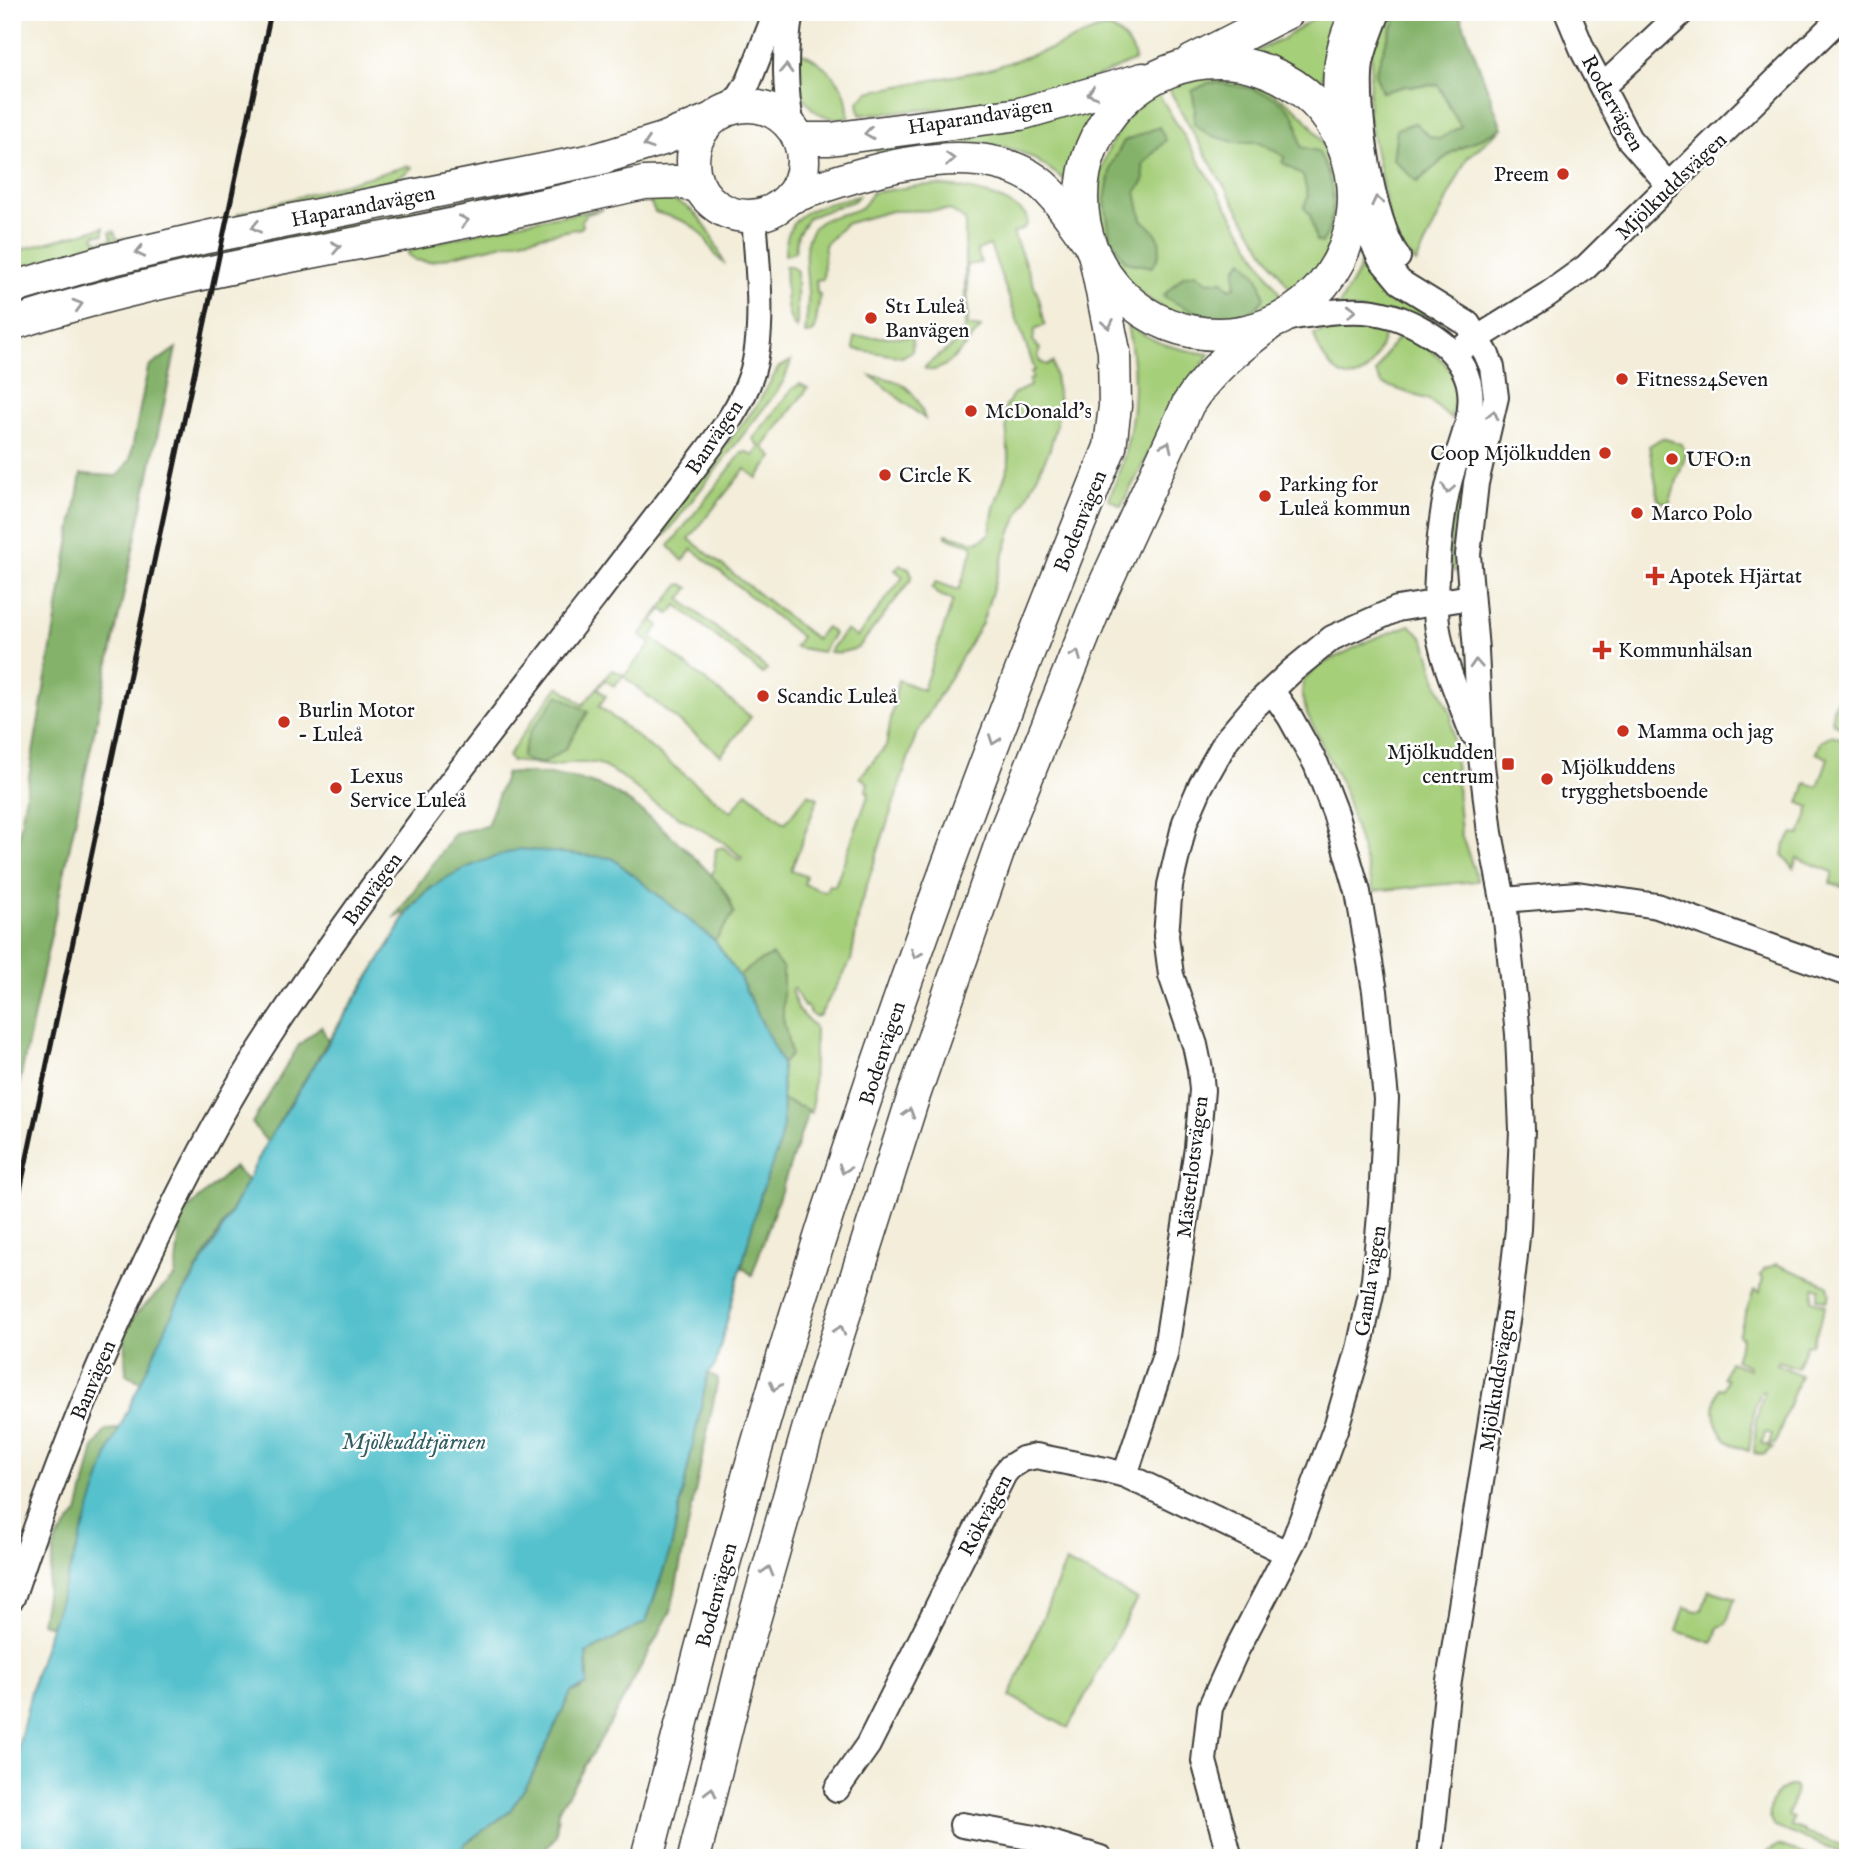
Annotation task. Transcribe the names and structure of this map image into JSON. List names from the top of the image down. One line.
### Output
{"streets":{"main road":["Haparandavägen","Bodenvägen"],"street":["Rodervägen","Mjölkuddsvägen","Banvägen","Mästerlotsvägen","Gamla vägen","Rökvägen"]},"crossings":[["Rodervägen","Mjölkuddsvägen"],["Haparandavägen","Mjölkuddsvägen"],["Haparandavägen","Banvägen"],["Haparandavägen","Bodenvägen"],["Mjölkuddsvägen","Bodenvägen"],["Mjölkuddsvägen","Mästerlotsvägen"],["Mästerlotsvägen","Gamla vägen"],["Mästerlotsvägen","Rökvägen"],["Gamla vägen","Rökvägen"]],"water":["Mjölkuddtjärnen"],"places":{"other":["Preem","St1 Luleå Banvägen","Fitness24Seven","McDonald's","Coop Mjölkudden","UFO:n","Circle K","Parking for Luleå kommun","Marco Polo","Scandic Luleå","Burlin Motor - Luleå","Mamma och jag","Mjölkuddens trygghetsboende","Lexus Service Luleå"],"health":["Apotek Hjärtat","Kommunhälsan"],"transit":["Mjölkudden centrum"]}}
